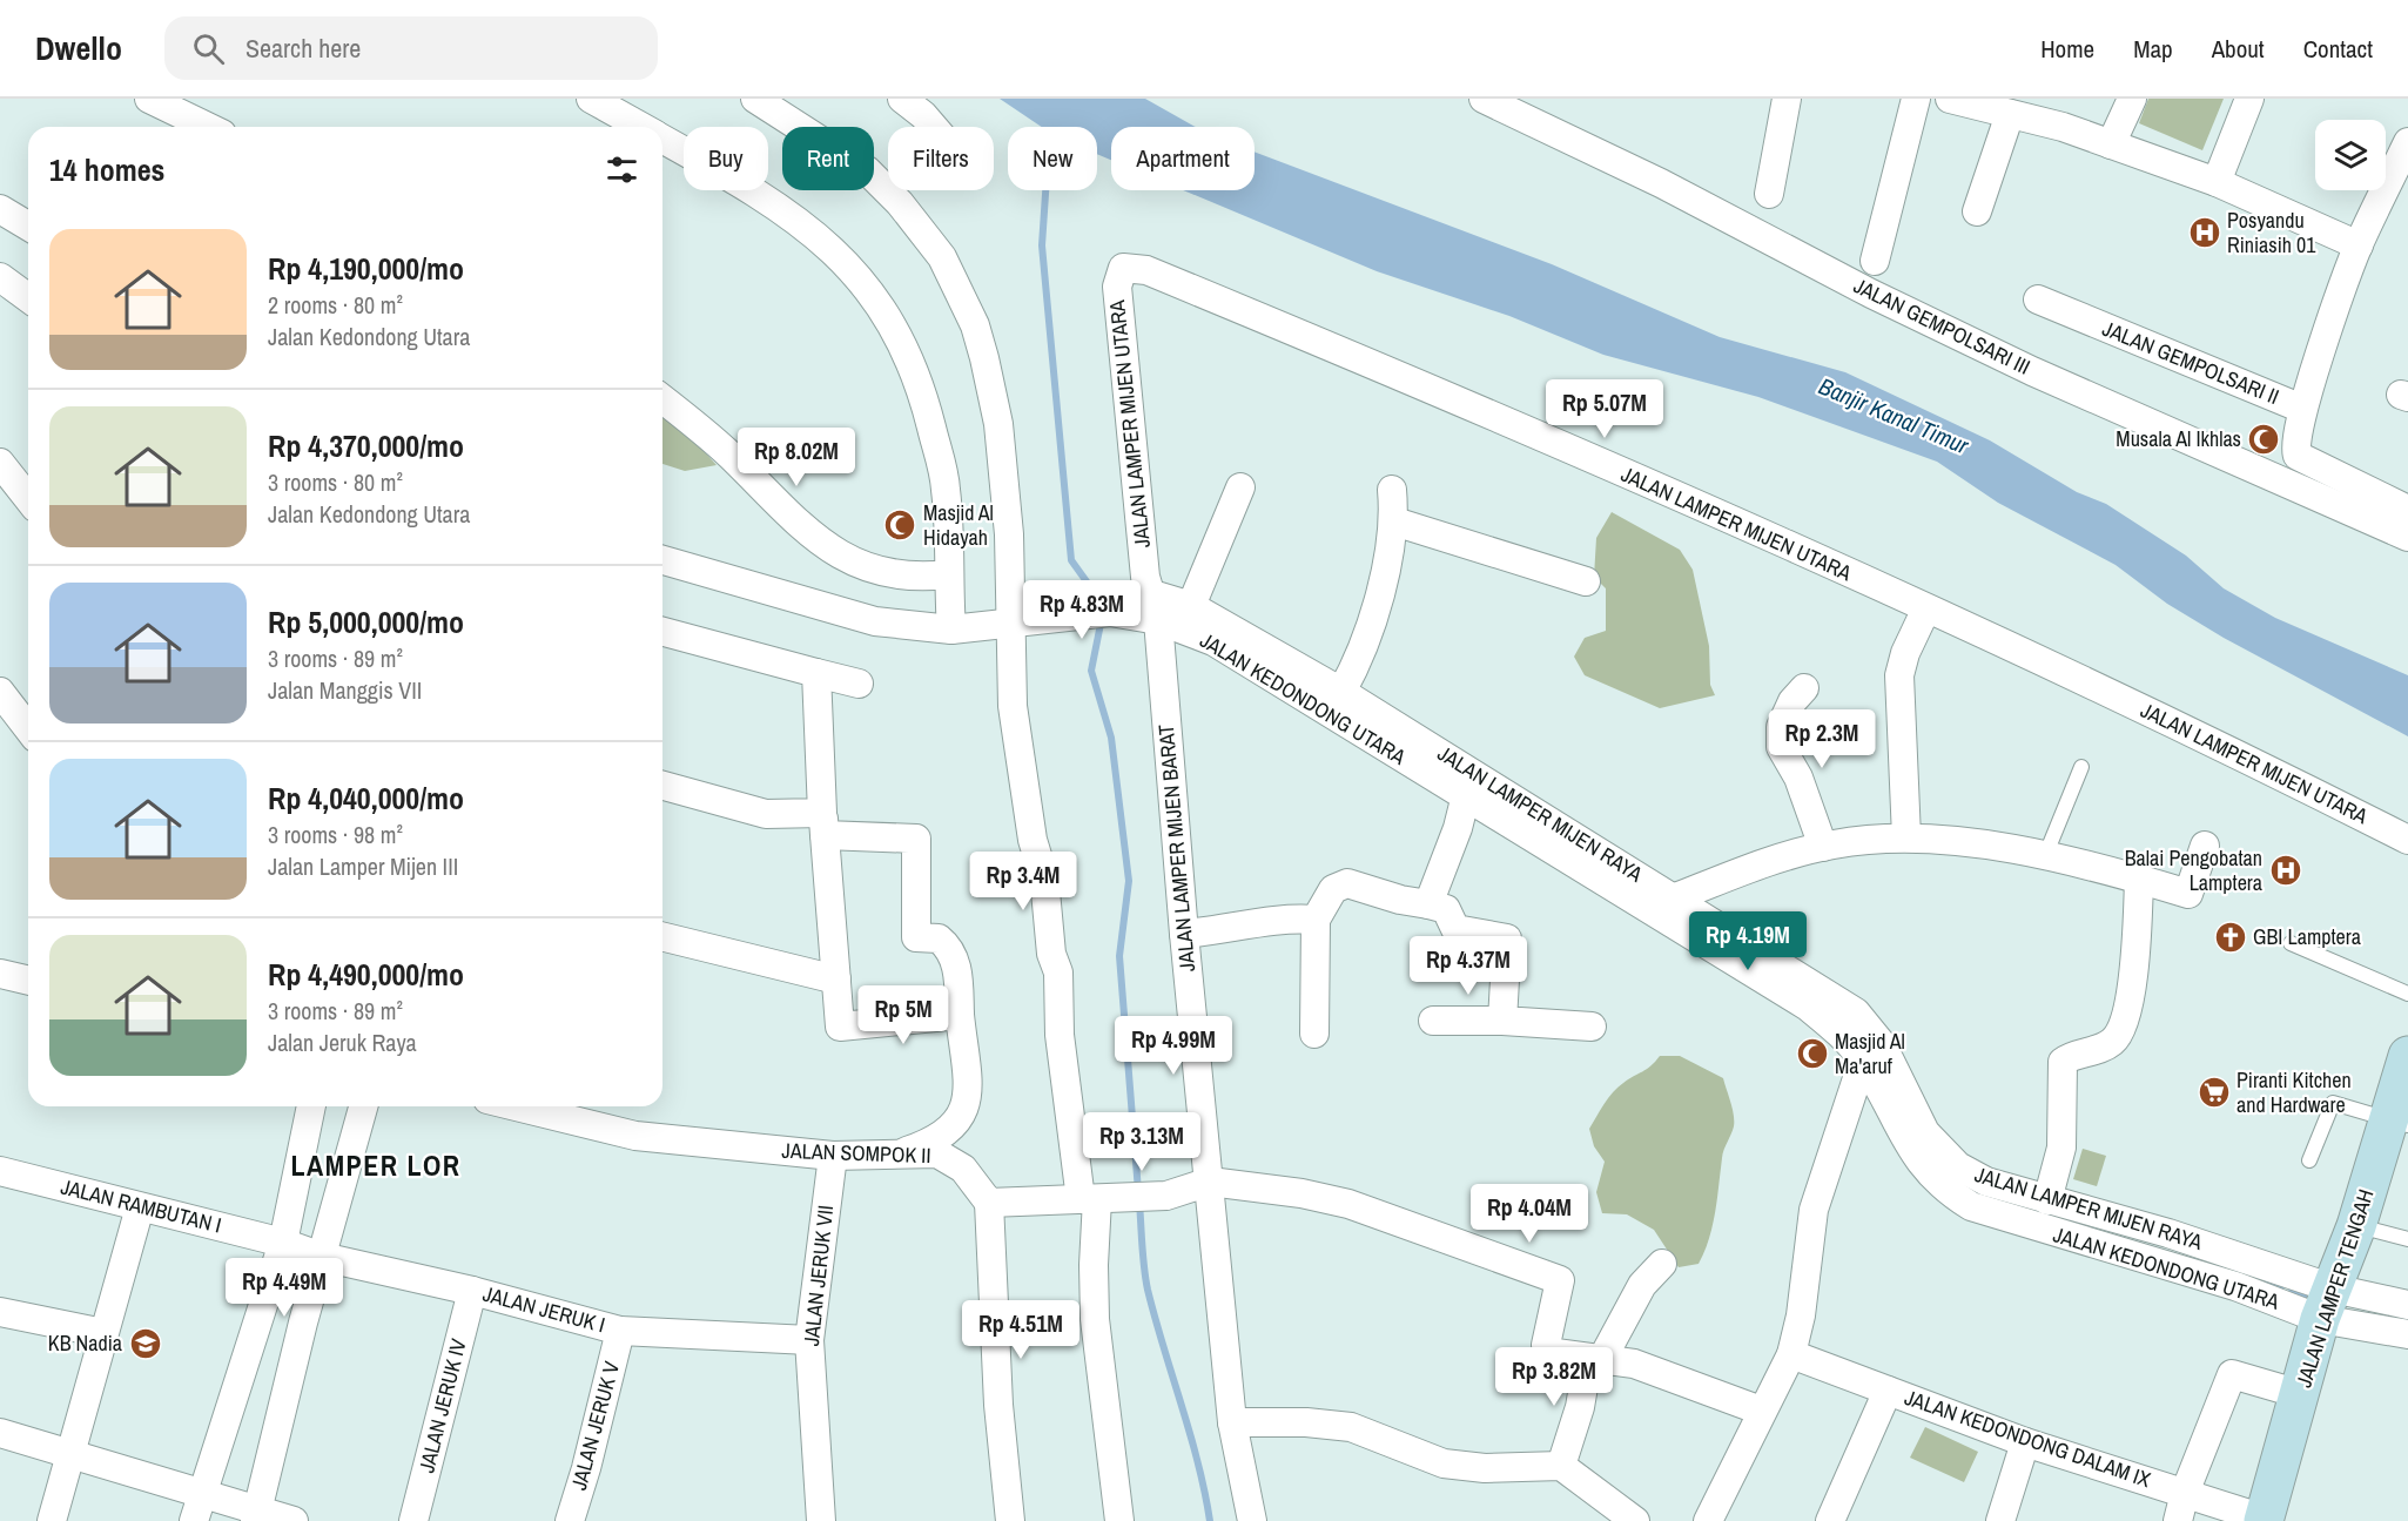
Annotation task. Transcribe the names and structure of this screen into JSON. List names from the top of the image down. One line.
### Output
{"streets":{"main road":["JALAN LAMPER TENGAH"],"street":["JALAN GEMPOLSARI III","JALAN GEMPOLSARI II","JALAN LAMPER MIJEN UTARA","JALAN KEDONDONG UTARA","JALAN LAMPER MIJEN RAYA","JALAN LAMPER MIJEN BARAT","JALAN SOMPOK II","JALAN RAMBUTAN I","JALAN JERUK VII","JALAN JERUK I","JALAN JERUK IV","JALAN JERUK V","JALAN KEDONDONG DALAM IX"]},"crossings":[["JALAN LAMPER MIJEN UTARA","JALAN KEDONDONG UTARA"],["JALAN LAMPER MIJEN UTARA","JALAN LAMPER MIJEN RAYA"],["JALAN LAMPER MIJEN UTARA","JALAN LAMPER MIJEN BARAT"],["JALAN KEDONDONG UTARA","JALAN LAMPER MIJEN RAYA"],["JALAN KEDONDONG UTARA","JALAN LAMPER MIJEN BARAT"],["JALAN KEDONDONG UTARA","JALAN LAMPER TENGAH"],["JALAN LAMPER MIJEN RAYA","JALAN LAMPER MIJEN BARAT"],["JALAN LAMPER MIJEN RAYA","JALAN LAMPER TENGAH"],["JALAN SOMPOK II","JALAN JERUK VII"],["JALAN RAMBUTAN I","JALAN JERUK I"],["JALAN JERUK VII","JALAN JERUK I"],["JALAN LAMPER TENGAH","JALAN KEDONDONG DALAM IX"],["JALAN JERUK I","JALAN JERUK IV"],["JALAN JERUK I","JALAN JERUK V"]],"districts":["LAMPER LOR"],"water":["Banjir Kanal Timur"],"places":{"hospital":["Posyandu Riniasih 01","Balai Pengobatan Lamptera"],"mosque":["Musala Al Ikhlas","Masjid Al Hidayah","Masjid Al Ma'aruf"],"church":["GBI Lamptera"],"supermarket":["Piranti Kitchen and Hardware"],"school or university":["KB Nadia"]},"page":{"header":"Dwello","search":"Search here","nav":["Home","Map","About","Contact"],"chip":["Buy","Rent","Filters","New","Apartment"],"heading":"14 homes","list":[{"name":"Rp 4,190,000/mo","note":"2 rooms · 80 m² · Jalan Kedondong Utara"},{"name":"Rp 4,370,000/mo","note":"3 rooms · 80 m² · Jalan Kedondong Utara"},{"name":"Rp 5,000,000/mo","note":"3 rooms · 89 m² · Jalan Manggis VII"},{"name":"Rp 4,040,000/mo","note":"3 rooms · 98 m² · Jalan Lamper Mijen III"},{"name":"Rp 4,490,000/mo","note":"3 rooms · 89 m² · Jalan Jeruk Raya"}],"price":["Rp 5.07M","Rp 8.02M","Rp 4.83M","Rp 2.3M","Rp 3.4M","Rp 4.19M","Rp 4.37M","Rp 5M","Rp 4.99M","Rp 3.13M","Rp 4.04M","Rp 4.49M","Rp 4.51M","Rp 3.82M"]}}
